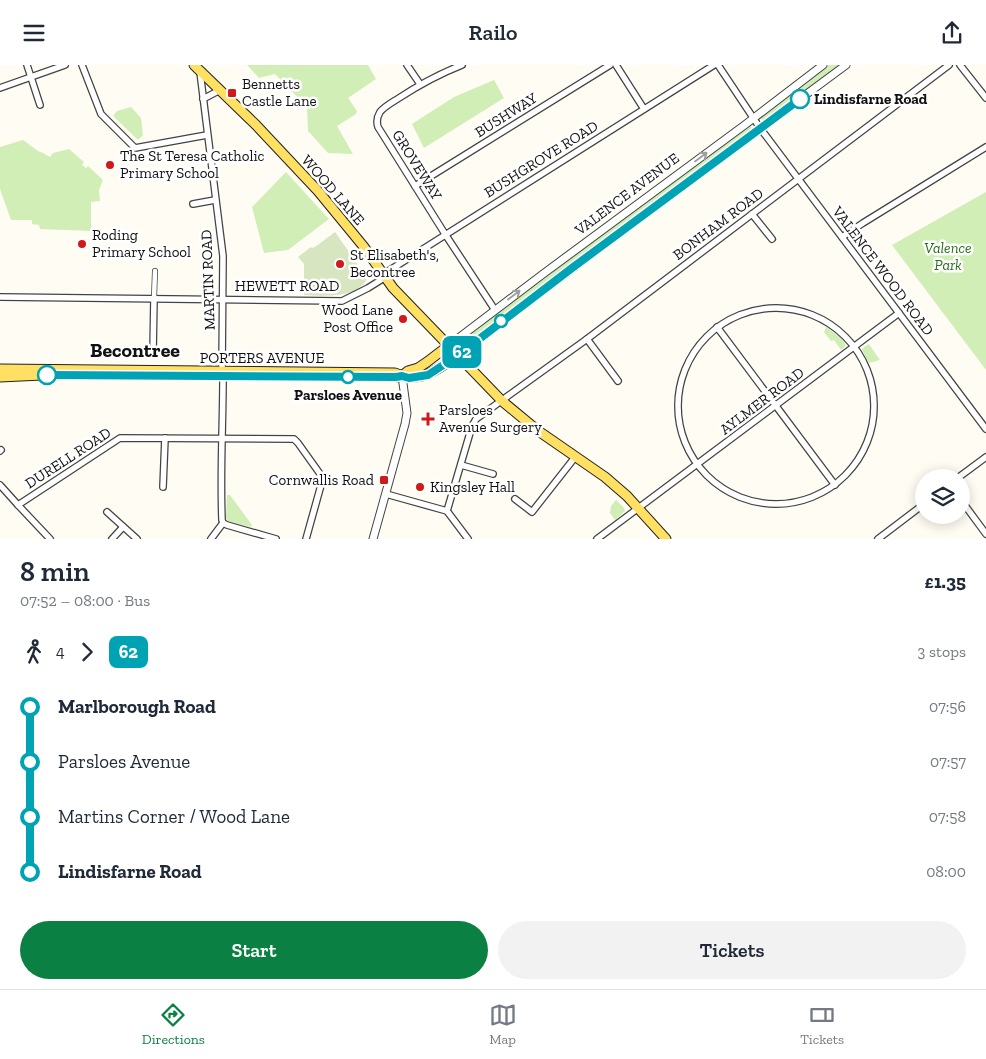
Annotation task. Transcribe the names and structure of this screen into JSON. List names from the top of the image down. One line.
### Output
{"streets":{"main road":["WOOD LANE","PORTERS AVENUE"],"street":["BUSHWAY","BUSHGROVE ROAD","GROVEWAY","VALENCE AVENUE","BONHAM ROAD","VALENCE WOOD ROAD","MARTIN ROAD","HEWETT ROAD","AYLMER ROAD","DURELL ROAD"]},"crossings":[["BUSHWAY","GROVEWAY"],["BUSHGROVE ROAD","GROVEWAY"],["BUSHGROVE ROAD","WOOD LANE"],["BUSHGROVE ROAD","HEWETT ROAD"],["GROVEWAY","VALENCE AVENUE"],["WOOD LANE","VALENCE AVENUE"],["WOOD LANE","BONHAM ROAD"],["WOOD LANE","MARTIN ROAD"],["WOOD LANE","HEWETT ROAD"],["WOOD LANE","PORTERS AVENUE"],["WOOD LANE","AYLMER ROAD"],["VALENCE AVENUE","VALENCE WOOD ROAD"],["VALENCE AVENUE","PORTERS AVENUE"],["BONHAM ROAD","VALENCE WOOD ROAD"],["VALENCE WOOD ROAD","AYLMER ROAD"],["MARTIN ROAD","HEWETT ROAD"],["MARTIN ROAD","PORTERS AVENUE"],["MARTIN ROAD","DURELL ROAD"]],"districts":["Becontree"],"parks":["Valence Park"],"places":{"transit":["Bennetts Castle Lane","Cornwallis Road"],"other":["Lindisfarne Road","The St Teresa Catholic Primary School","Roding Primary School","St Elisabeth's, Becontree","Wood Lane Post Office","Parsloes Avenue","Kingsley Hall"],"health":["Parsloes Avenue Surgery"]},"lines":["bus line 62"],"page":{"header":"Railo","on_map":"62","heading":["8 min","07:52 – 08:00 · Bus","£1.35"],"legs":["4","62","3 stops"],"list":[{"name":"Marlborough Road","value":"07:56"},{"name":"Parsloes Avenue","value":"07:57"},{"name":"Martins Corner / Wood Lane","value":"07:58"},{"name":"Lindisfarne Road","value":"08:00"}],"buttons":["Start","Tickets"],"tabs":["Directions","Map","Tickets"]}}
